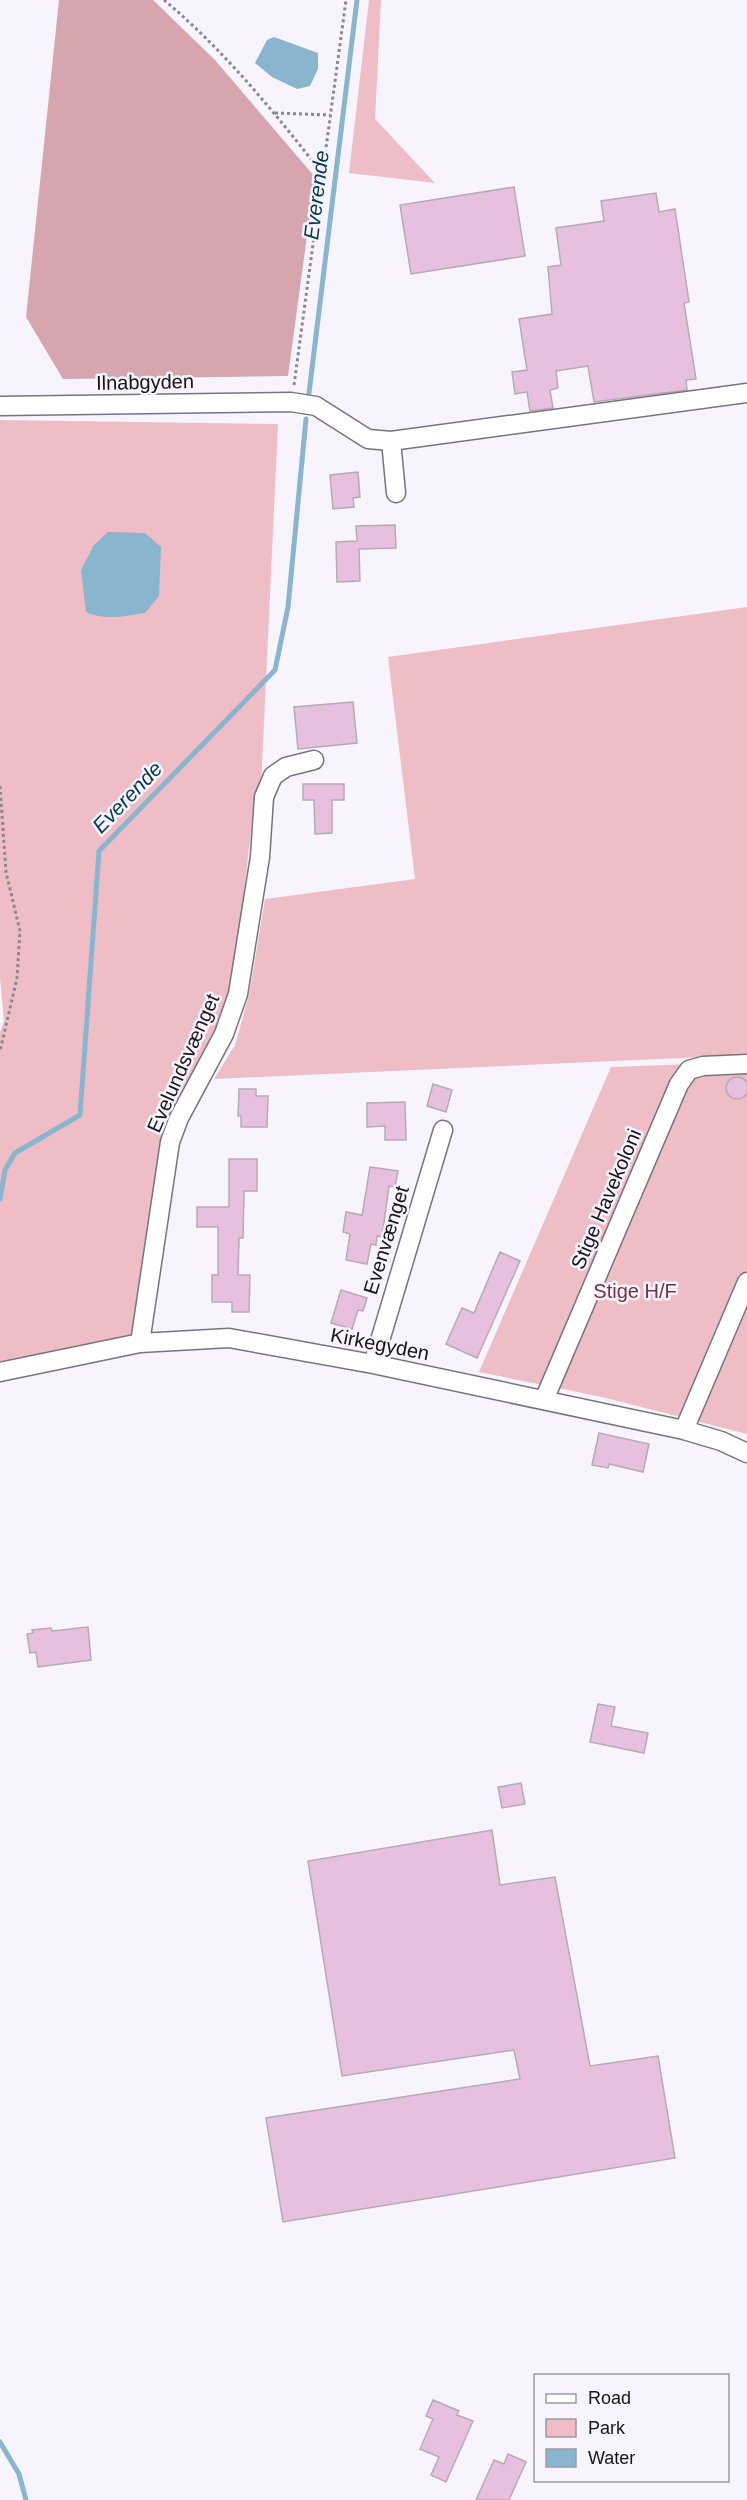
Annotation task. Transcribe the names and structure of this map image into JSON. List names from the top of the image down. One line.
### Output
{"streets":{"street":["Ilnabgyden","Evelundsvænget","Stige Havekoloni","Evenvænget","Kirkegyden"]},"crossings":[["Evelundsvænget","Kirkegyden"],["Stige Havekoloni","Kirkegyden"],["Evenvænget","Kirkegyden"]],"water":["Everende"],"parks":["Stige H/F"],"legend":["Road","Park","Water"]}
